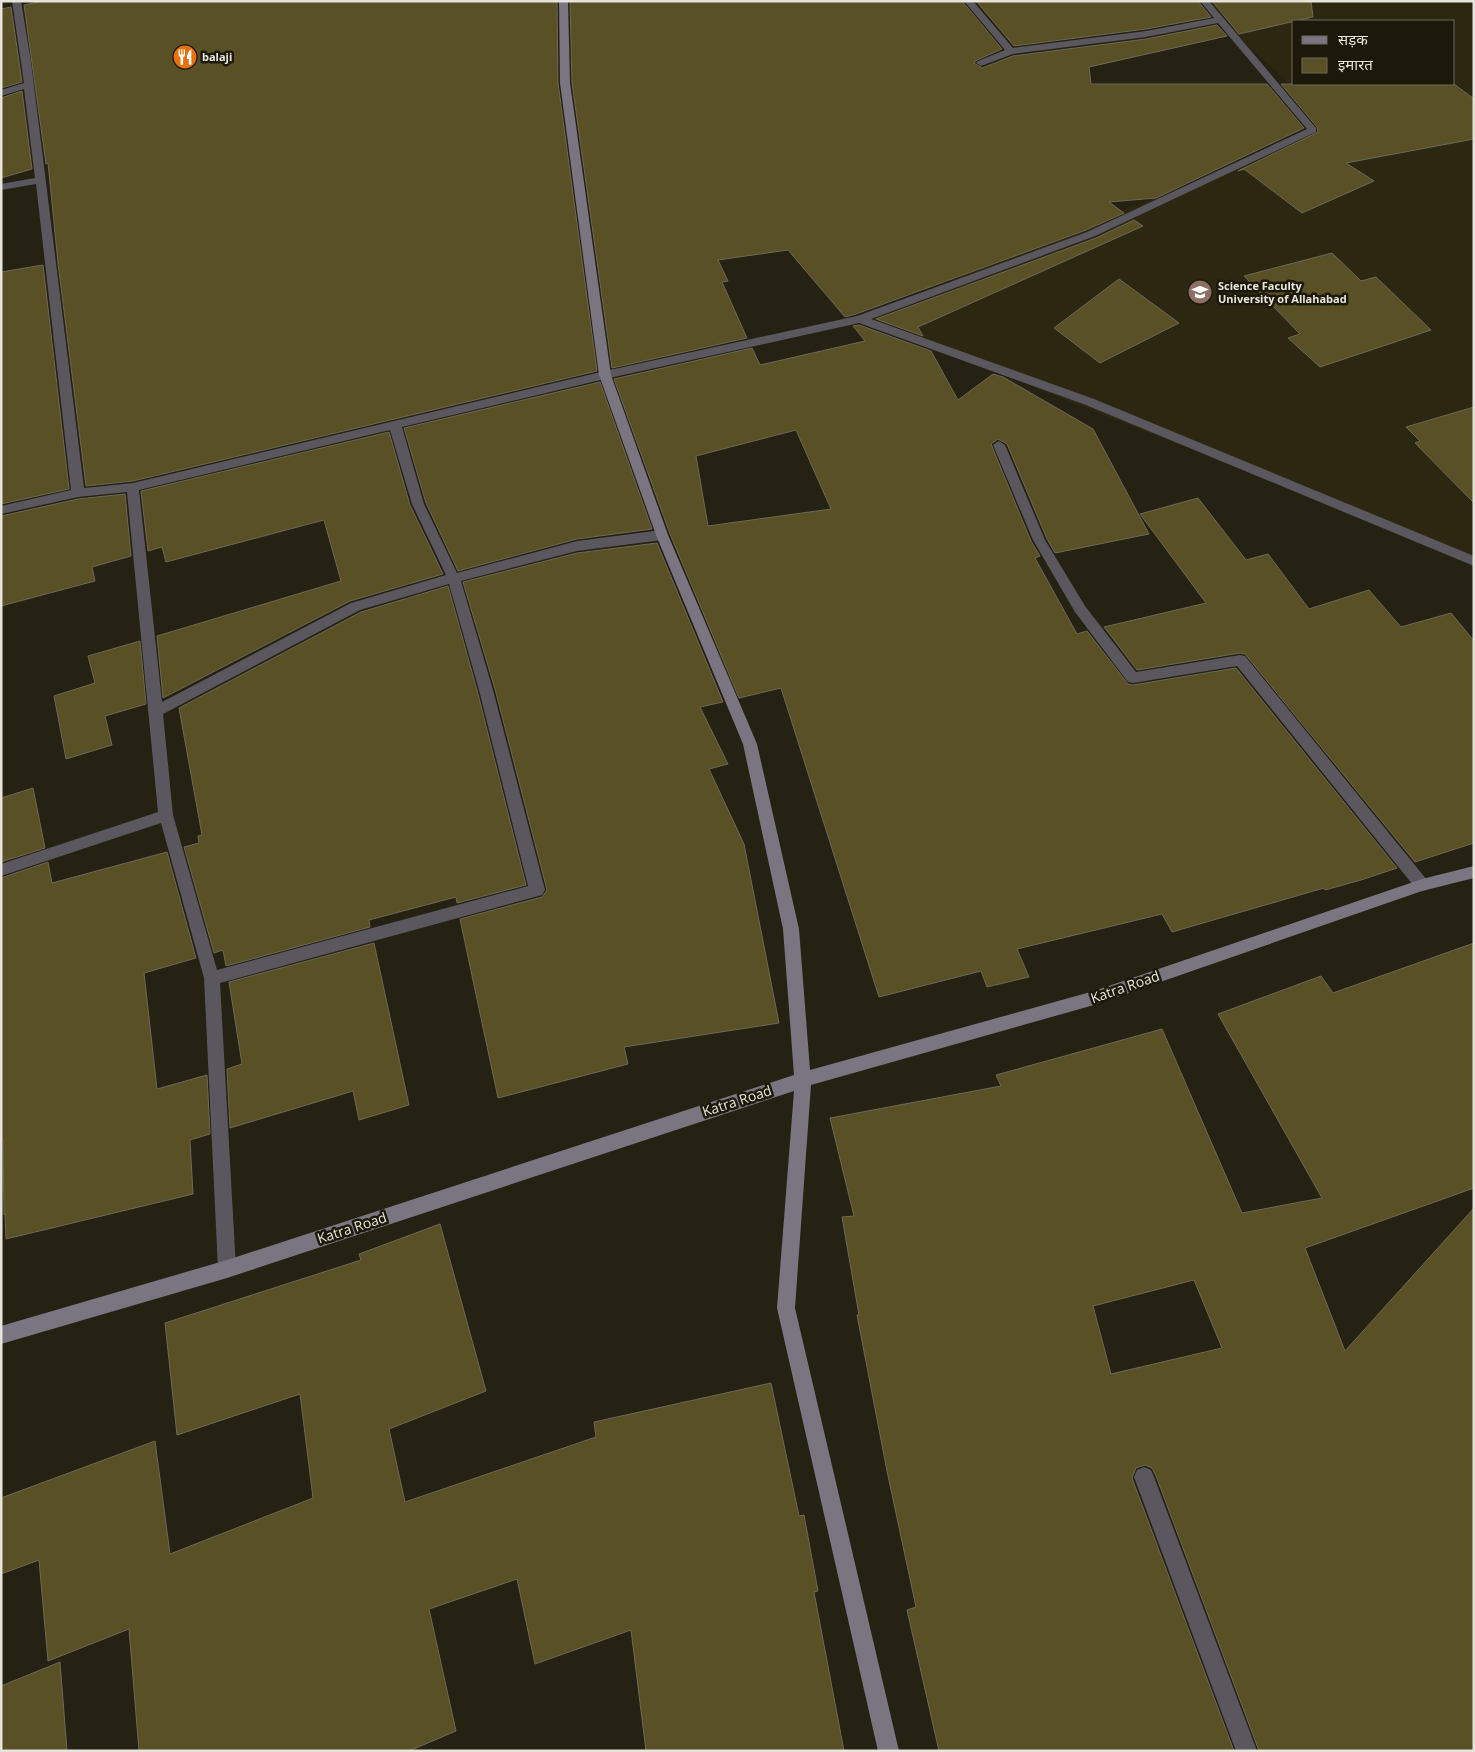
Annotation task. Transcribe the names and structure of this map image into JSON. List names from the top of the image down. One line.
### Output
{"streets":{"street":["Katra Road"]},"places":{"restaurant":["balaji"],"school or university":["Science Faculty University of Allahabad"]},"legend":["सड़क","इमारत"]}
